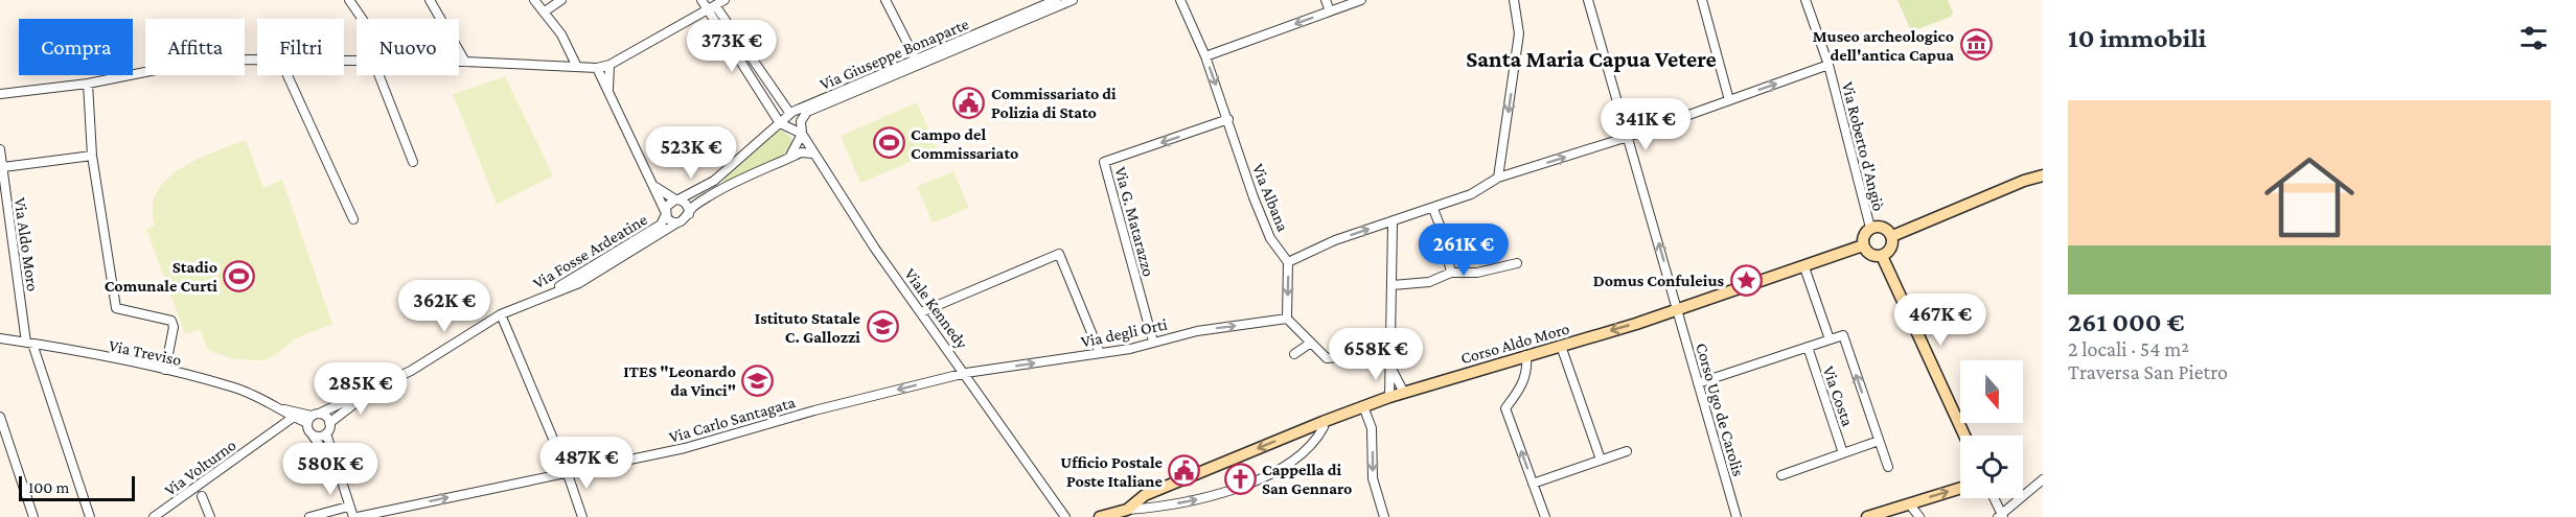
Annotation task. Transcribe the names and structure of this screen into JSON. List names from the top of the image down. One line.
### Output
{"streets":{"main road":["Corso Aldo Moro"],"street":["Via Giuseppe Bonaparte","Via Roberto d'Angiò","Via Albana","Via G. Matarazzo","Via Aldo Moro","Via Fosse Ardeatine","Viale Kennedy","Via degli Orti","Via Treviso","Via Costa","Corso Ugo de Carolis","Via Carlo Santagata","Via Volturno"]},"crossings":[["Via Giuseppe Bonaparte","Via Fosse Ardeatine"],["Via Roberto d'Angiò","Corso Aldo Moro"],["Via Albana","Via G. Matarazzo"],["Via G. Matarazzo","Via degli Orti"],["Via Aldo Moro","Via Treviso"],["Via Fosse Ardeatine","Viale Kennedy"],["Via Fosse Ardeatine","Via Treviso"],["Viale Kennedy","Via degli Orti"],["Viale Kennedy","Via Carlo Santagata"],["Via degli Orti","Via Carlo Santagata"],["Corso Aldo Moro","Corso Ugo de Carolis"],["Via Treviso","Via Volturno"]],"one_way":["Via degli Orti","Corso Aldo Moro"],"districts":["Santa Maria Capua Vetere"],"places":{"museum":["Museo archeologico dell'antica Capua"],"public building":["Commissariato di Polizia di Stato","Ufficio Postale Poste Italiane"],"sports":["Campo del Commissariato","Stadio Comunale Curti"],"place":["Domus Confuleius"],"school or university":["Istituto Statale C. Gallozzi","ITES \"Leonardo da Vinci\""],"church":["Cappella di San Gennaro"]},"scale_bar":"100 m","north":"bottom","page":{"heading":"10 immobili","chip":["Compra","Affitta","Filtri","Nuovo"],"price":["373K €","341K €","523K €","261K €","362K €","467K €","658K €","285K €","487K €","580K €"],"list":[{"name":"261 000 €","note":"2 locali · 54 m² · Traversa San Pietro"}],"scale":"100 m"}}
